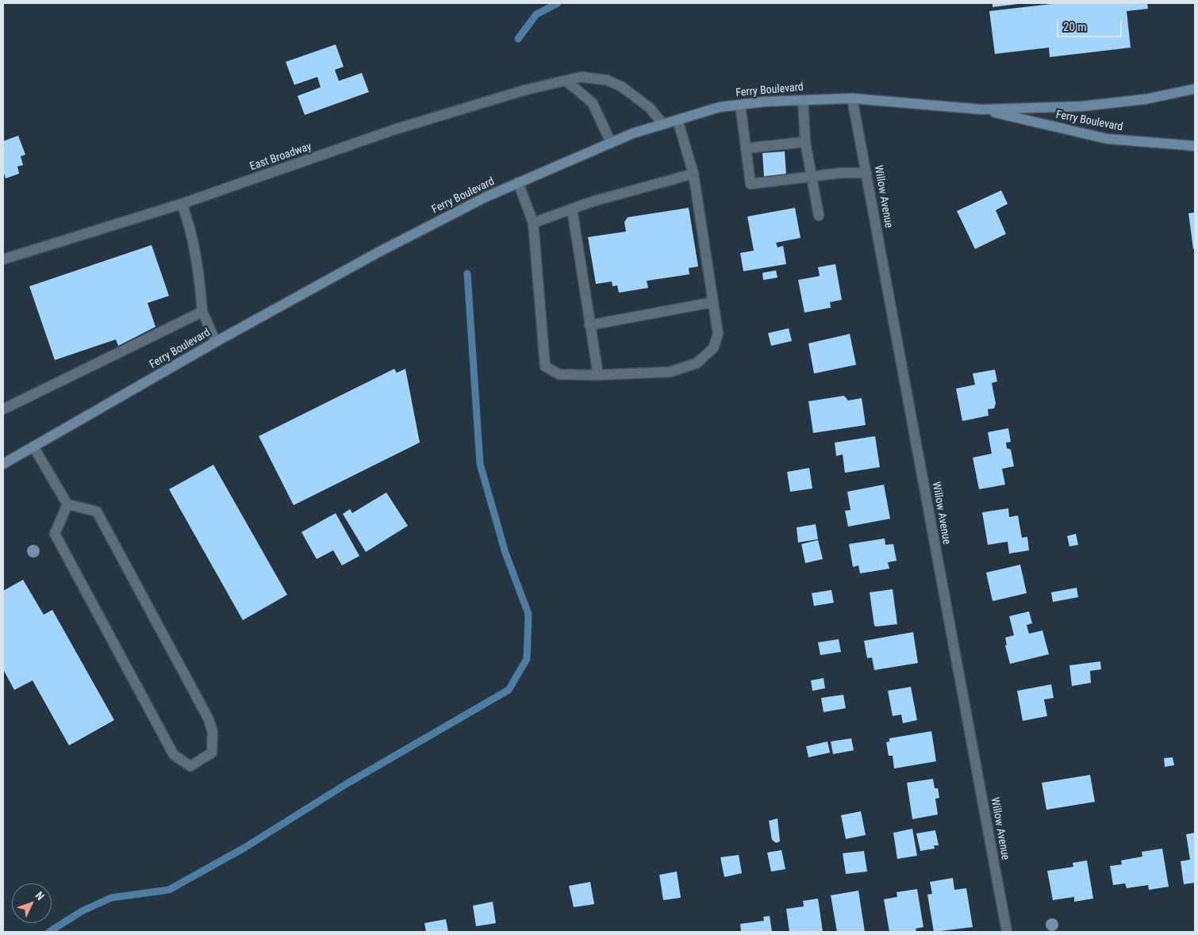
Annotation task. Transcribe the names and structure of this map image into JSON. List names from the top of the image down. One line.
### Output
{"streets":{"main road":["Ferry Boulevard"],"street":["East Broadway","Willow Avenue"]},"crossings":[["Ferry Boulevard","East Broadway"],["Ferry Boulevard","Willow Avenue"]],"scale_bar":"20 m","north":"top right"}
